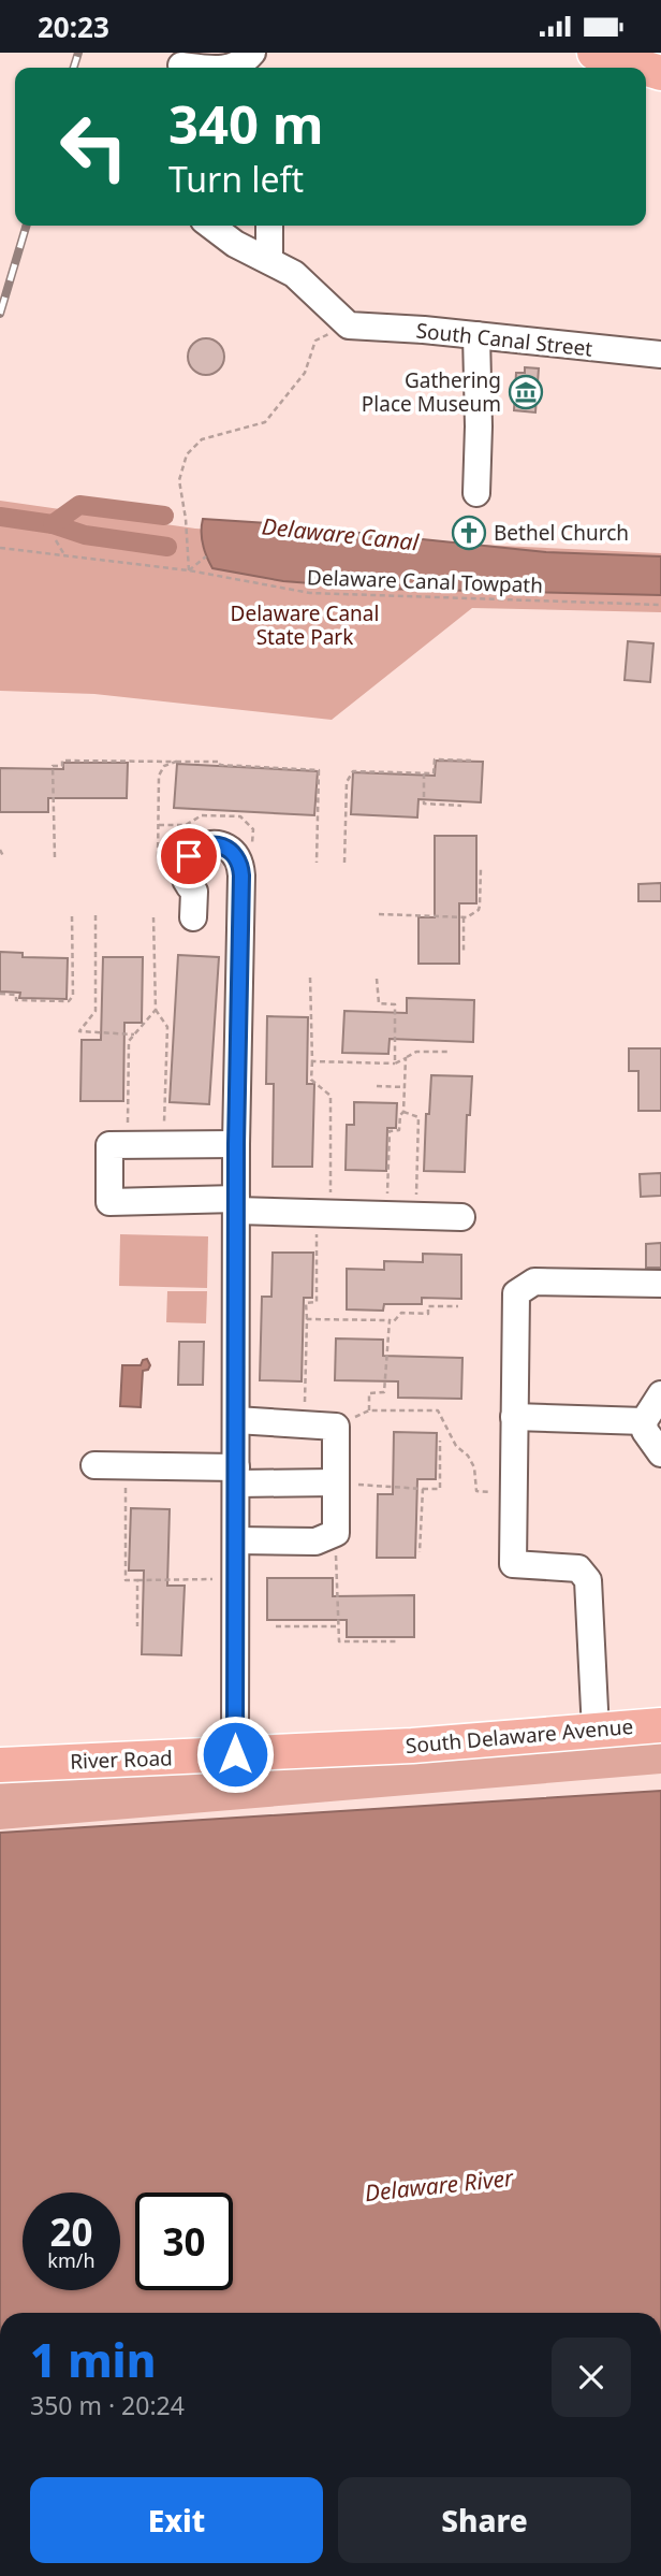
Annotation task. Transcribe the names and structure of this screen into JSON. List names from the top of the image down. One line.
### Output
{"streets":{"main road":["South Delaware Avenue","River Road"],"street":["South Canal Street"],"path":["Delaware Canal Towpath"]},"crossings":[["South Delaware Avenue","River Road"]],"water":["Delaware Canal","Delaware River"],"parks":["Delaware Canal State Park"],"places":{"museum":["Gathering Place Museum"],"church":["Bethel Church"]},"page":{"status":"20:23","turn":["340 m","Turn left"],"speed":"20 km/h","limit":"30","heading":["1 min","350 m · 20:24"],"buttons":["Exit","Share"]}}
